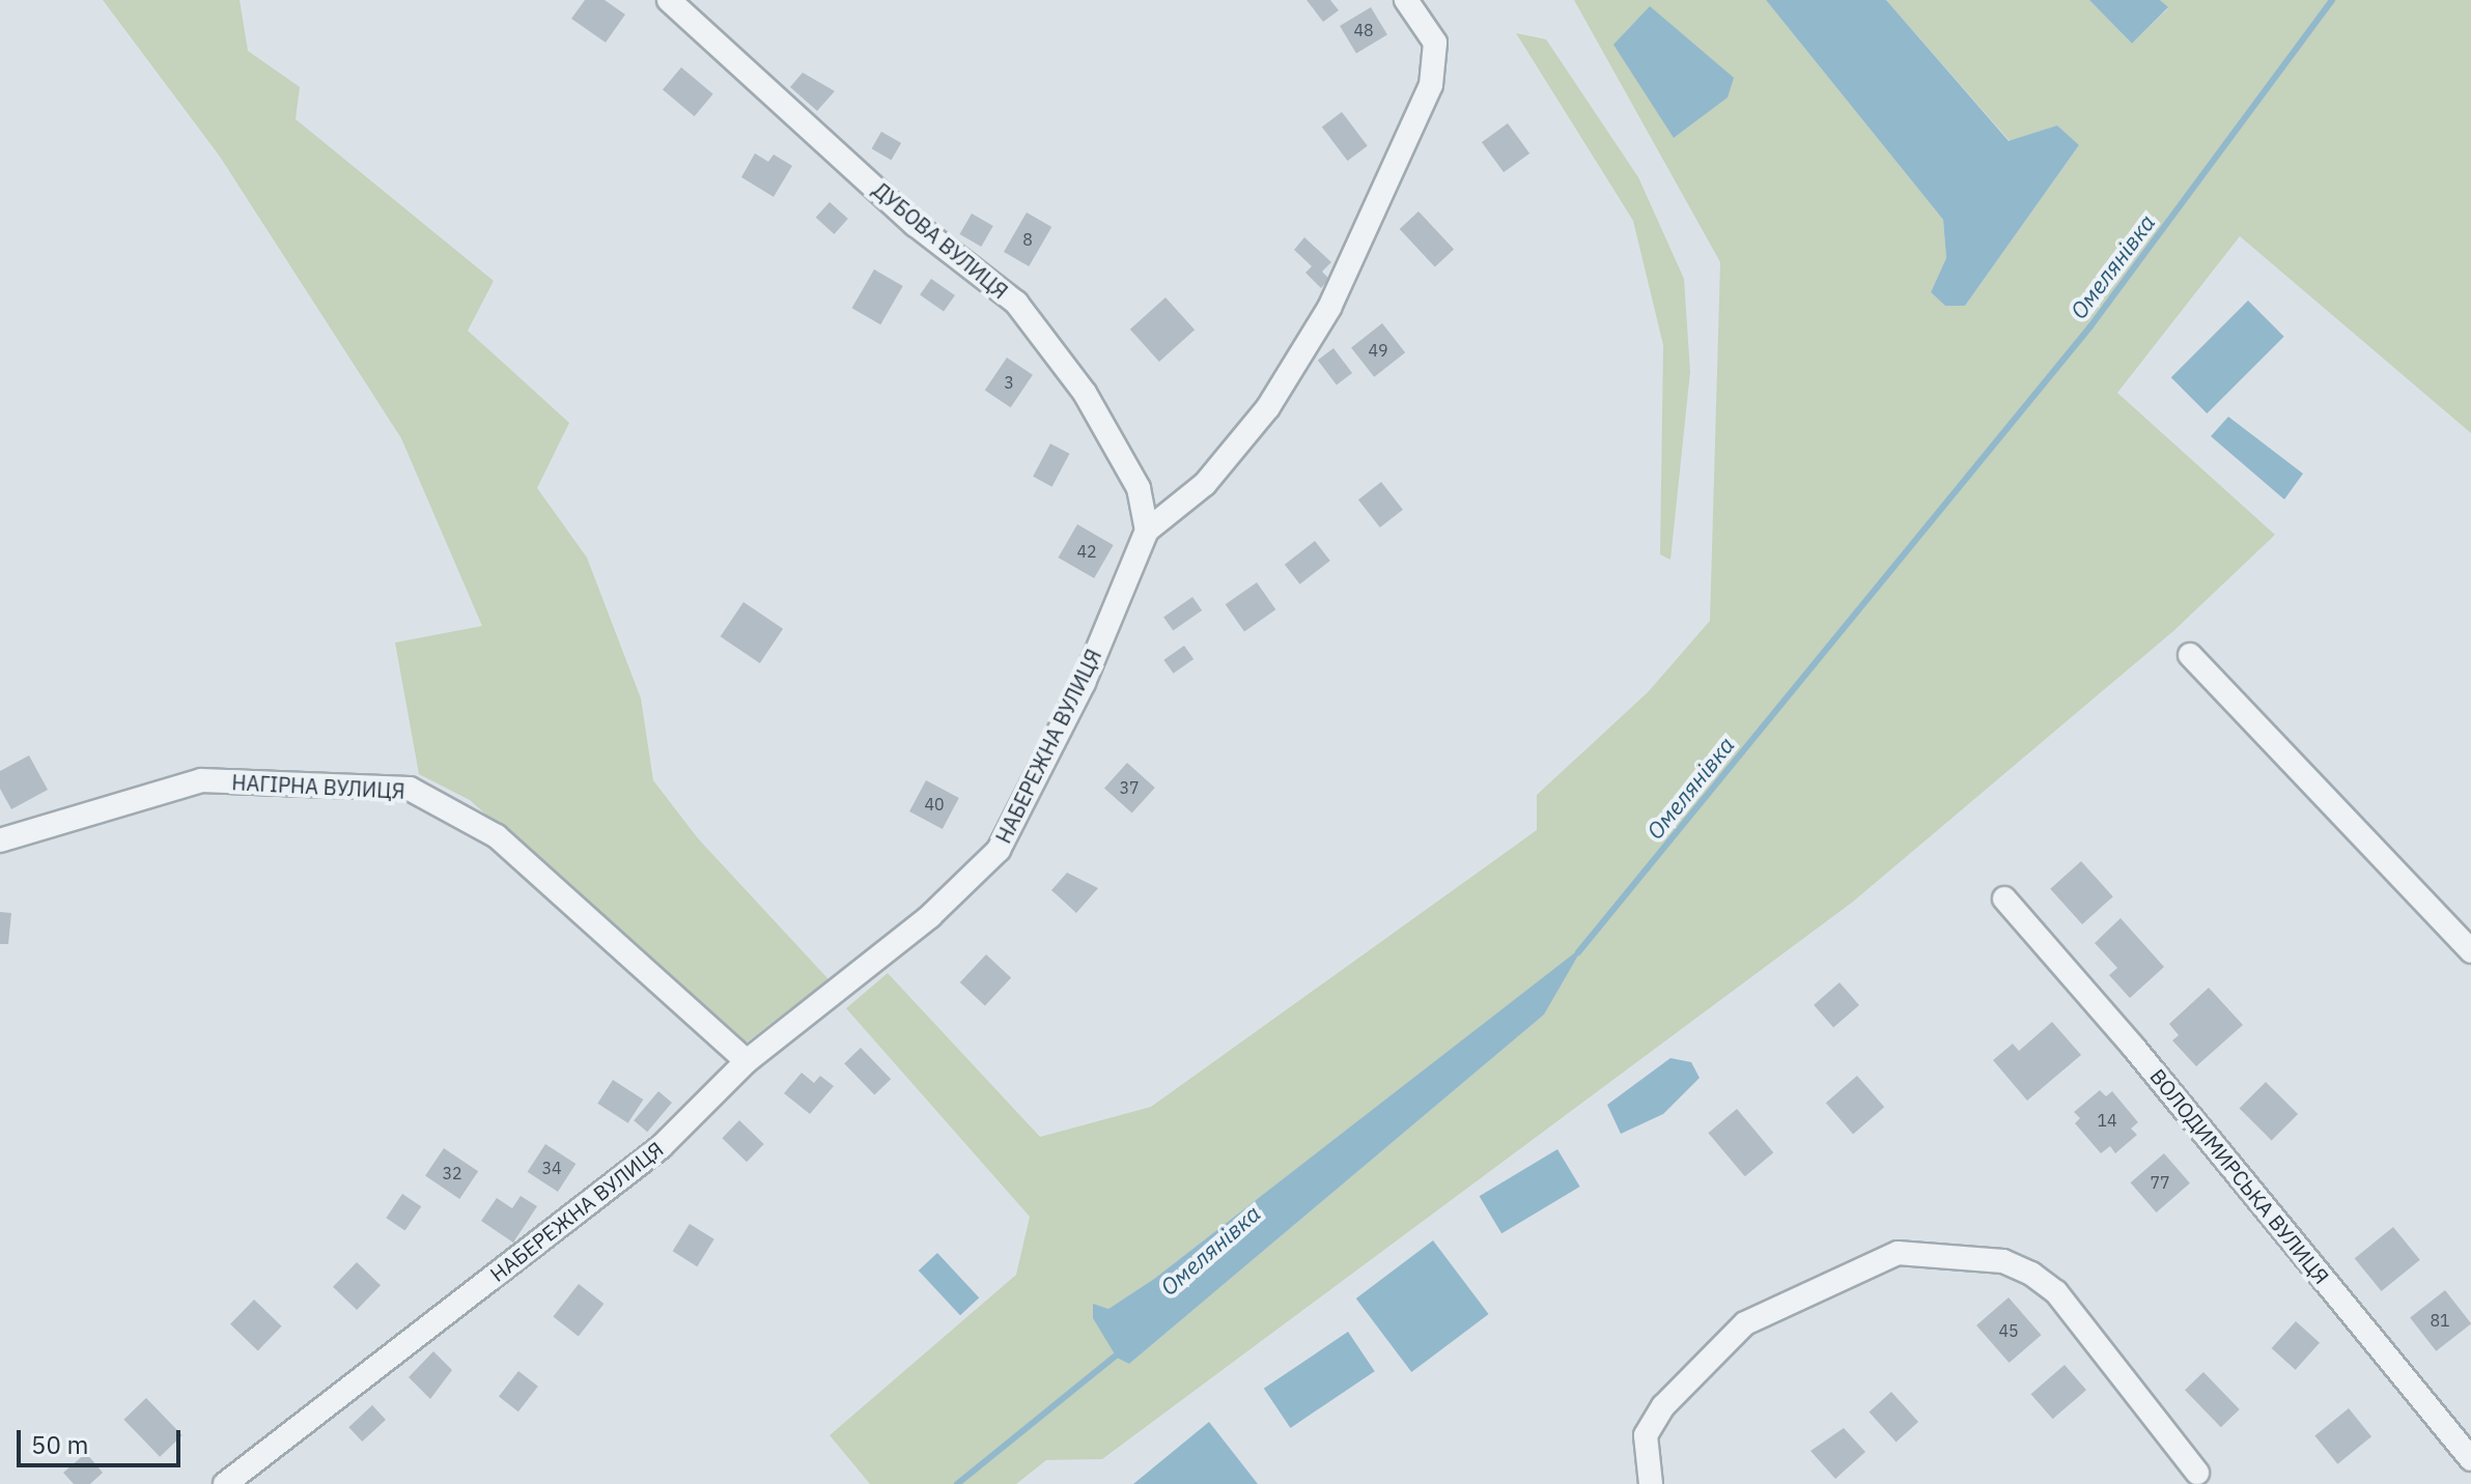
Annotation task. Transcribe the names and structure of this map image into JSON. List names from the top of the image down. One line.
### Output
{"streets":{"street":["ДУБОВА ВУЛИЦЯ","НАБЕРЕЖНА ВУЛИЦЯ","НАГІРНА ВУЛИЦЯ","ВОЛОДИМИРСЬКА ВУЛИЦЯ"]},"crossings":[["ДУБОВА ВУЛИЦЯ","НАБЕРЕЖНА ВУЛИЦЯ"],["НАБЕРЕЖНА ВУЛИЦЯ","НАГІРНА ВУЛИЦЯ"]],"water":["Омелянівка"],"house_numbers":["48","8","49","3","42","37","40","14","34","32","77","81","45"],"scale_bar":"50 m"}
